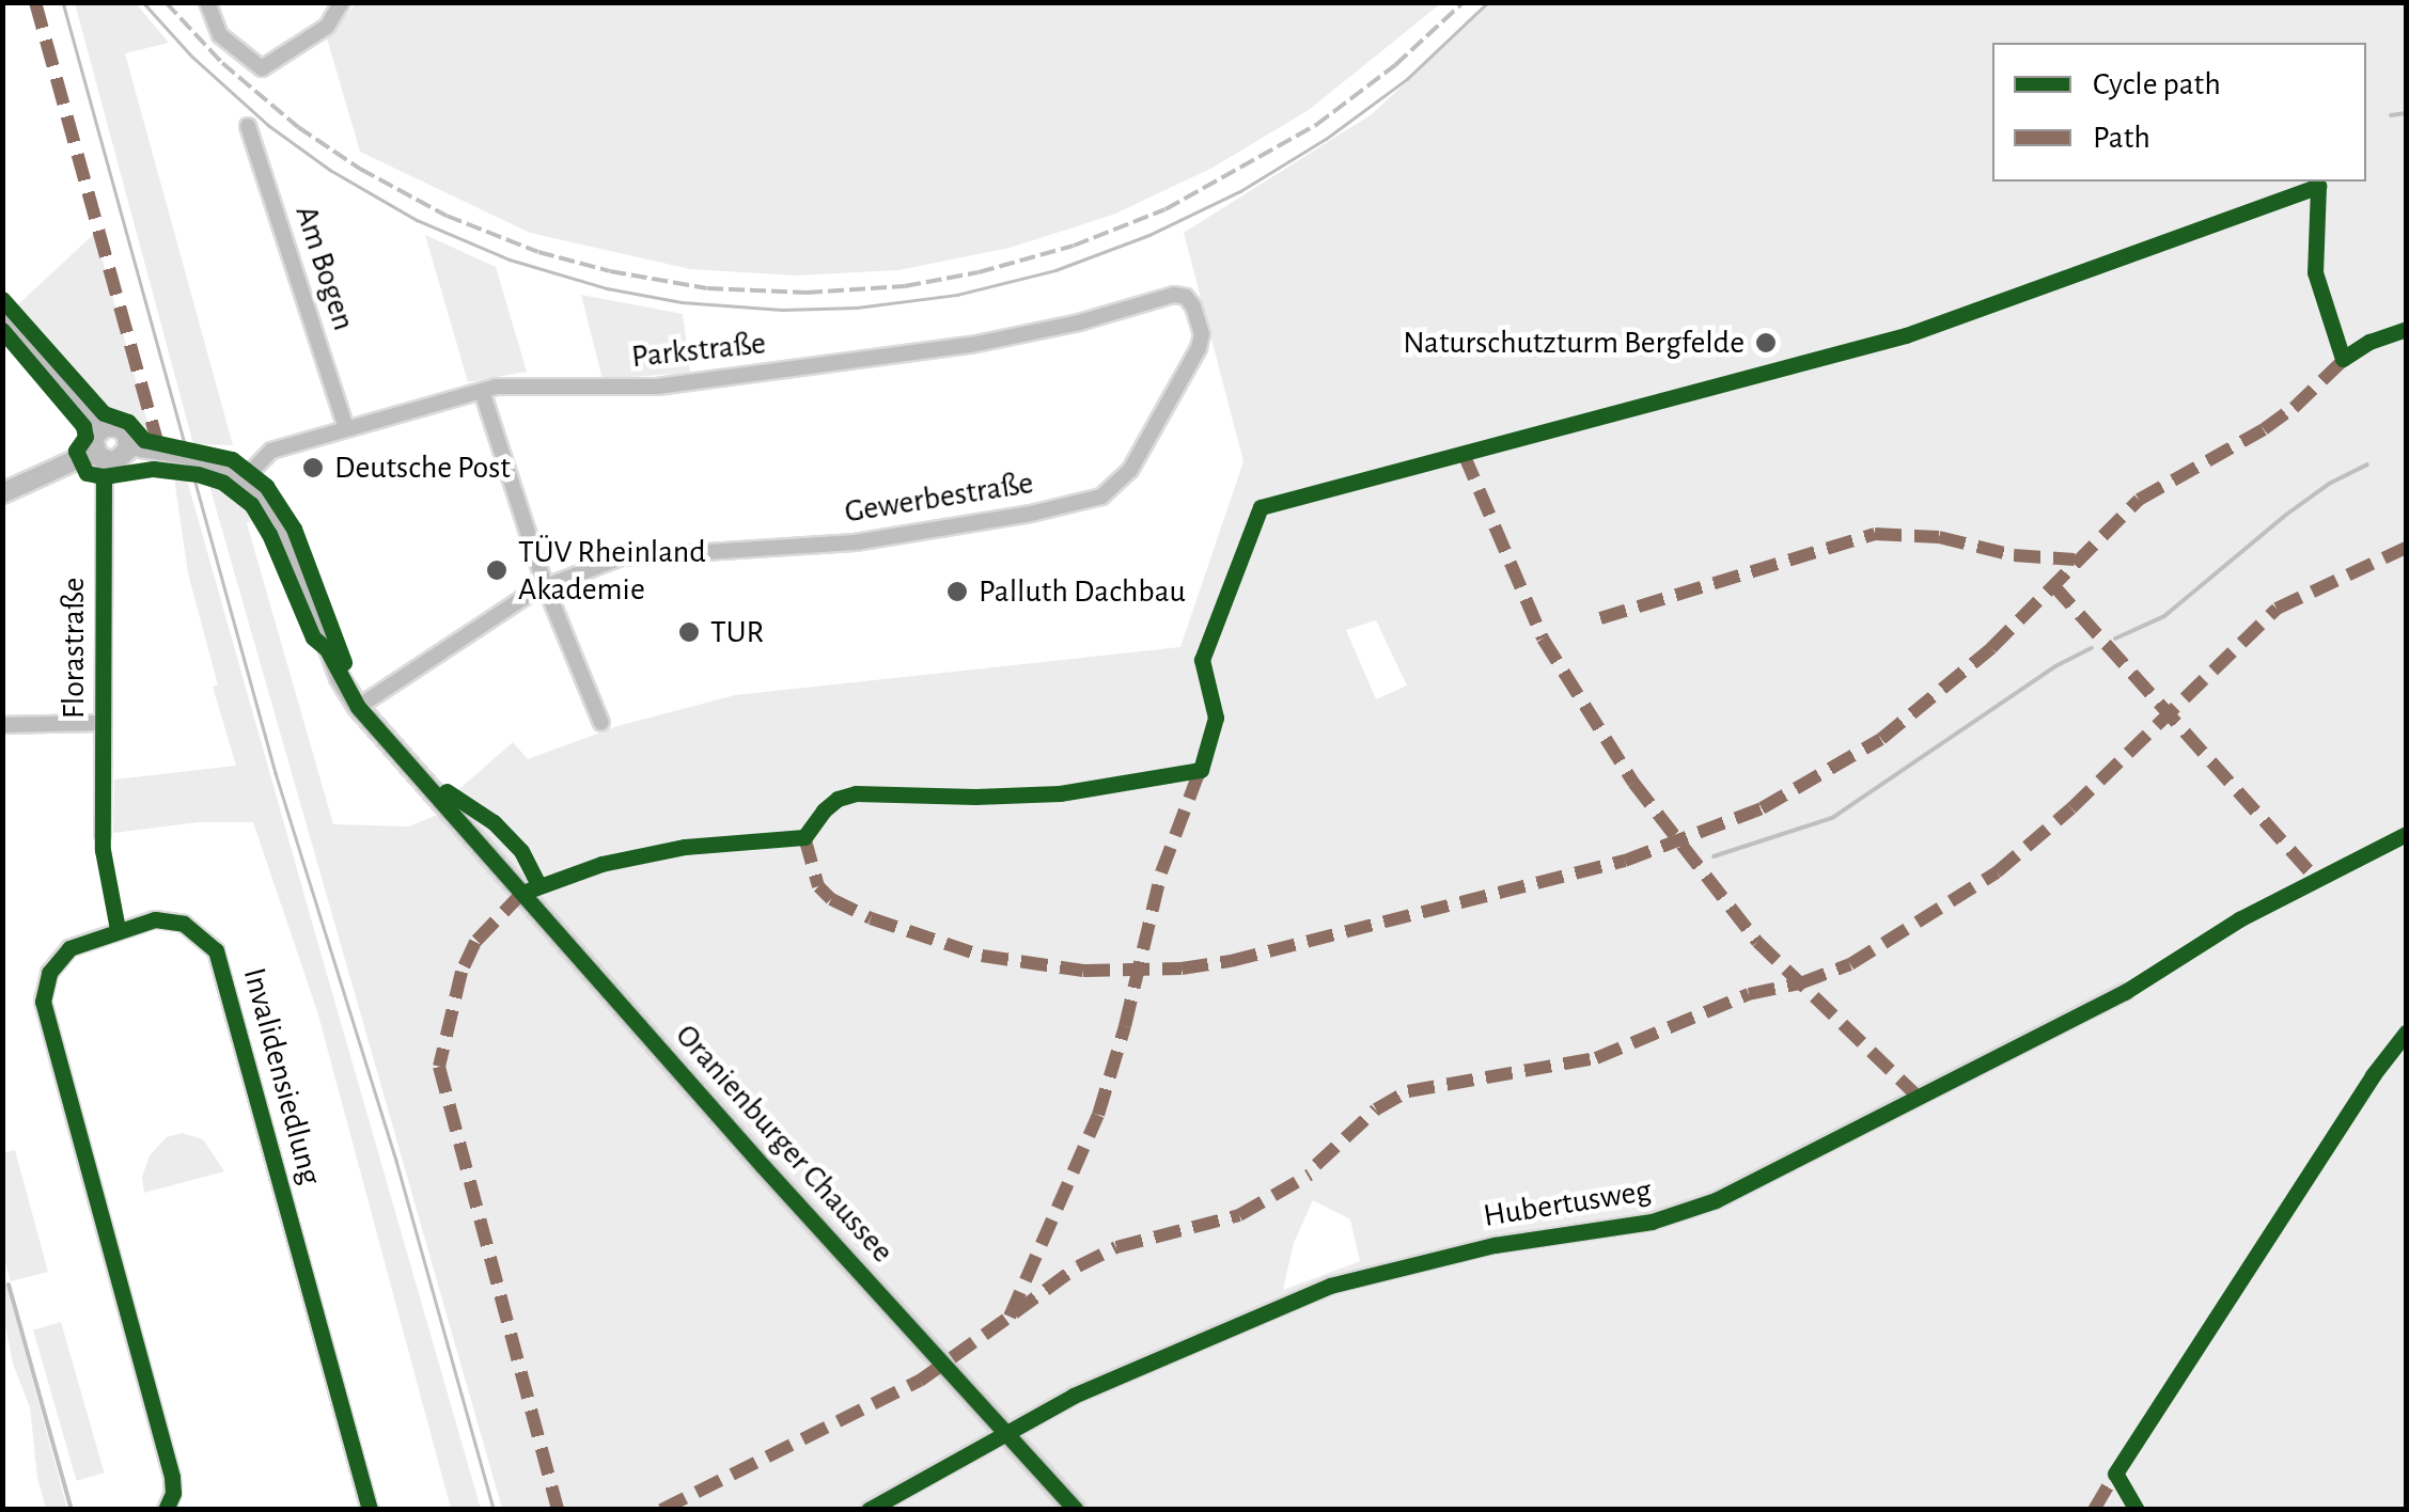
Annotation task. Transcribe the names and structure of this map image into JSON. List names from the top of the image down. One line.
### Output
{"streets":{"main road":["Oranienburger Chaussee"],"street":["Am Bogen","Parkstraße","Gewerbestraße","Florastraße","Invalidensiedlung","Hubertusweg"]},"crossings":[["Am Bogen","Parkstraße"],["Parkstraße","Gewerbestraße"],["Parkstraße","Oranienburger Chaussee"],["Gewerbestraße","Oranienburger Chaussee"],["Oranienburger Chaussee","Hubertusweg"]],"places":["Naturschutzturm Bergfelde","Deutsche Post","TÜV Rheinland Akademie","Palluth Dachbau","TUR"],"legend":["Cycle path","Path"]}
